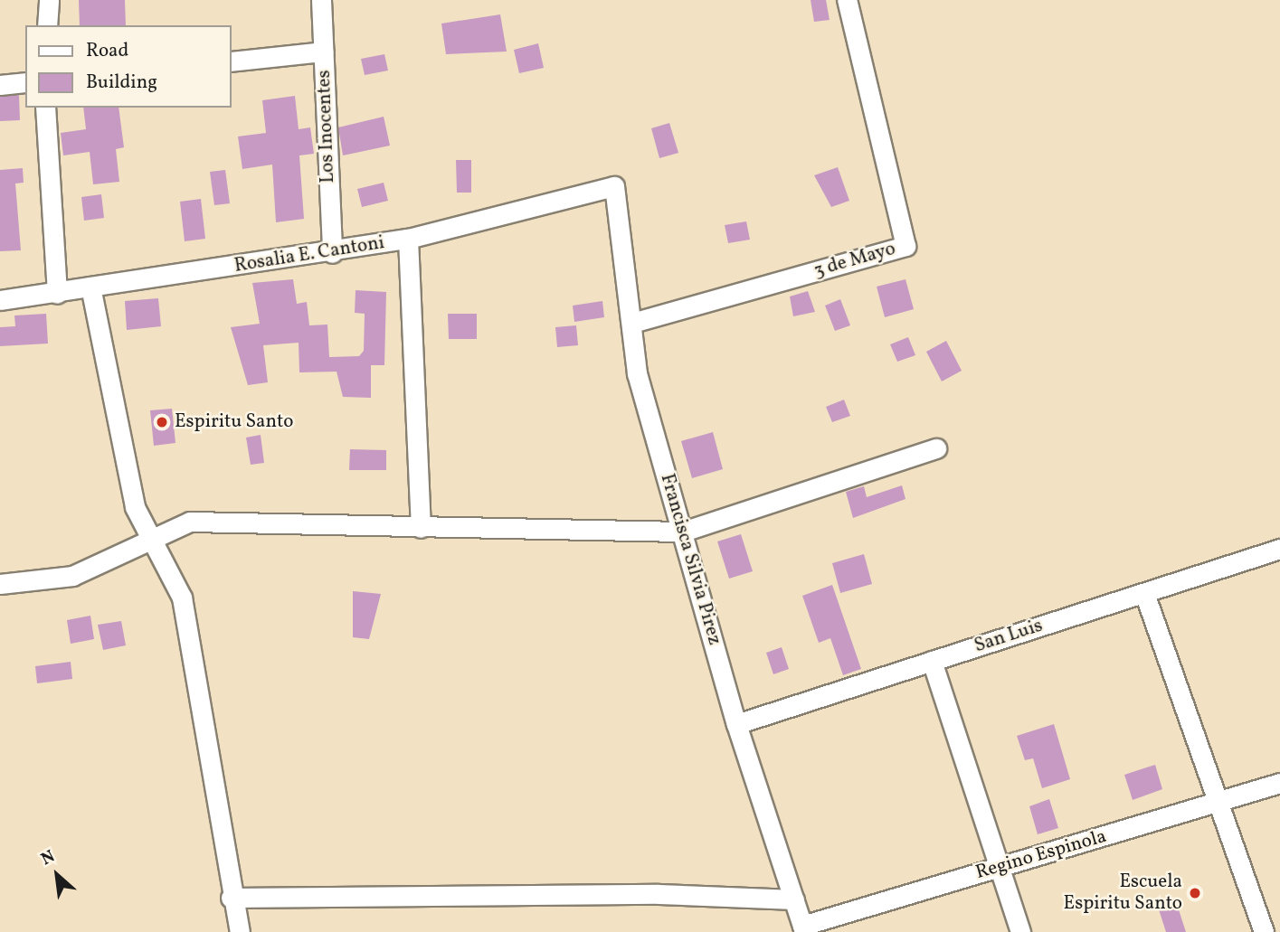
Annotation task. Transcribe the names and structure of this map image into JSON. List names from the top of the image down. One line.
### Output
{"streets":{"street":["Los Inocentes","Rosalia E. Cantoni","3 de Mayo","Francisca Silvia Pirez","San Luis","Regino Espinola"]},"crossings":[["Los Inocentes","Rosalia E. Cantoni"],["Rosalia E. Cantoni","Francisca Silvia Pirez"],["3 de Mayo","Francisca Silvia Pirez"],["Francisca Silvia Pirez","San Luis"],["Francisca Silvia Pirez","Regino Espinola"]],"places":["Espiritu Santo","Escuela Espiritu Santo"],"legend":["Road","Building"],"north":"top left"}
